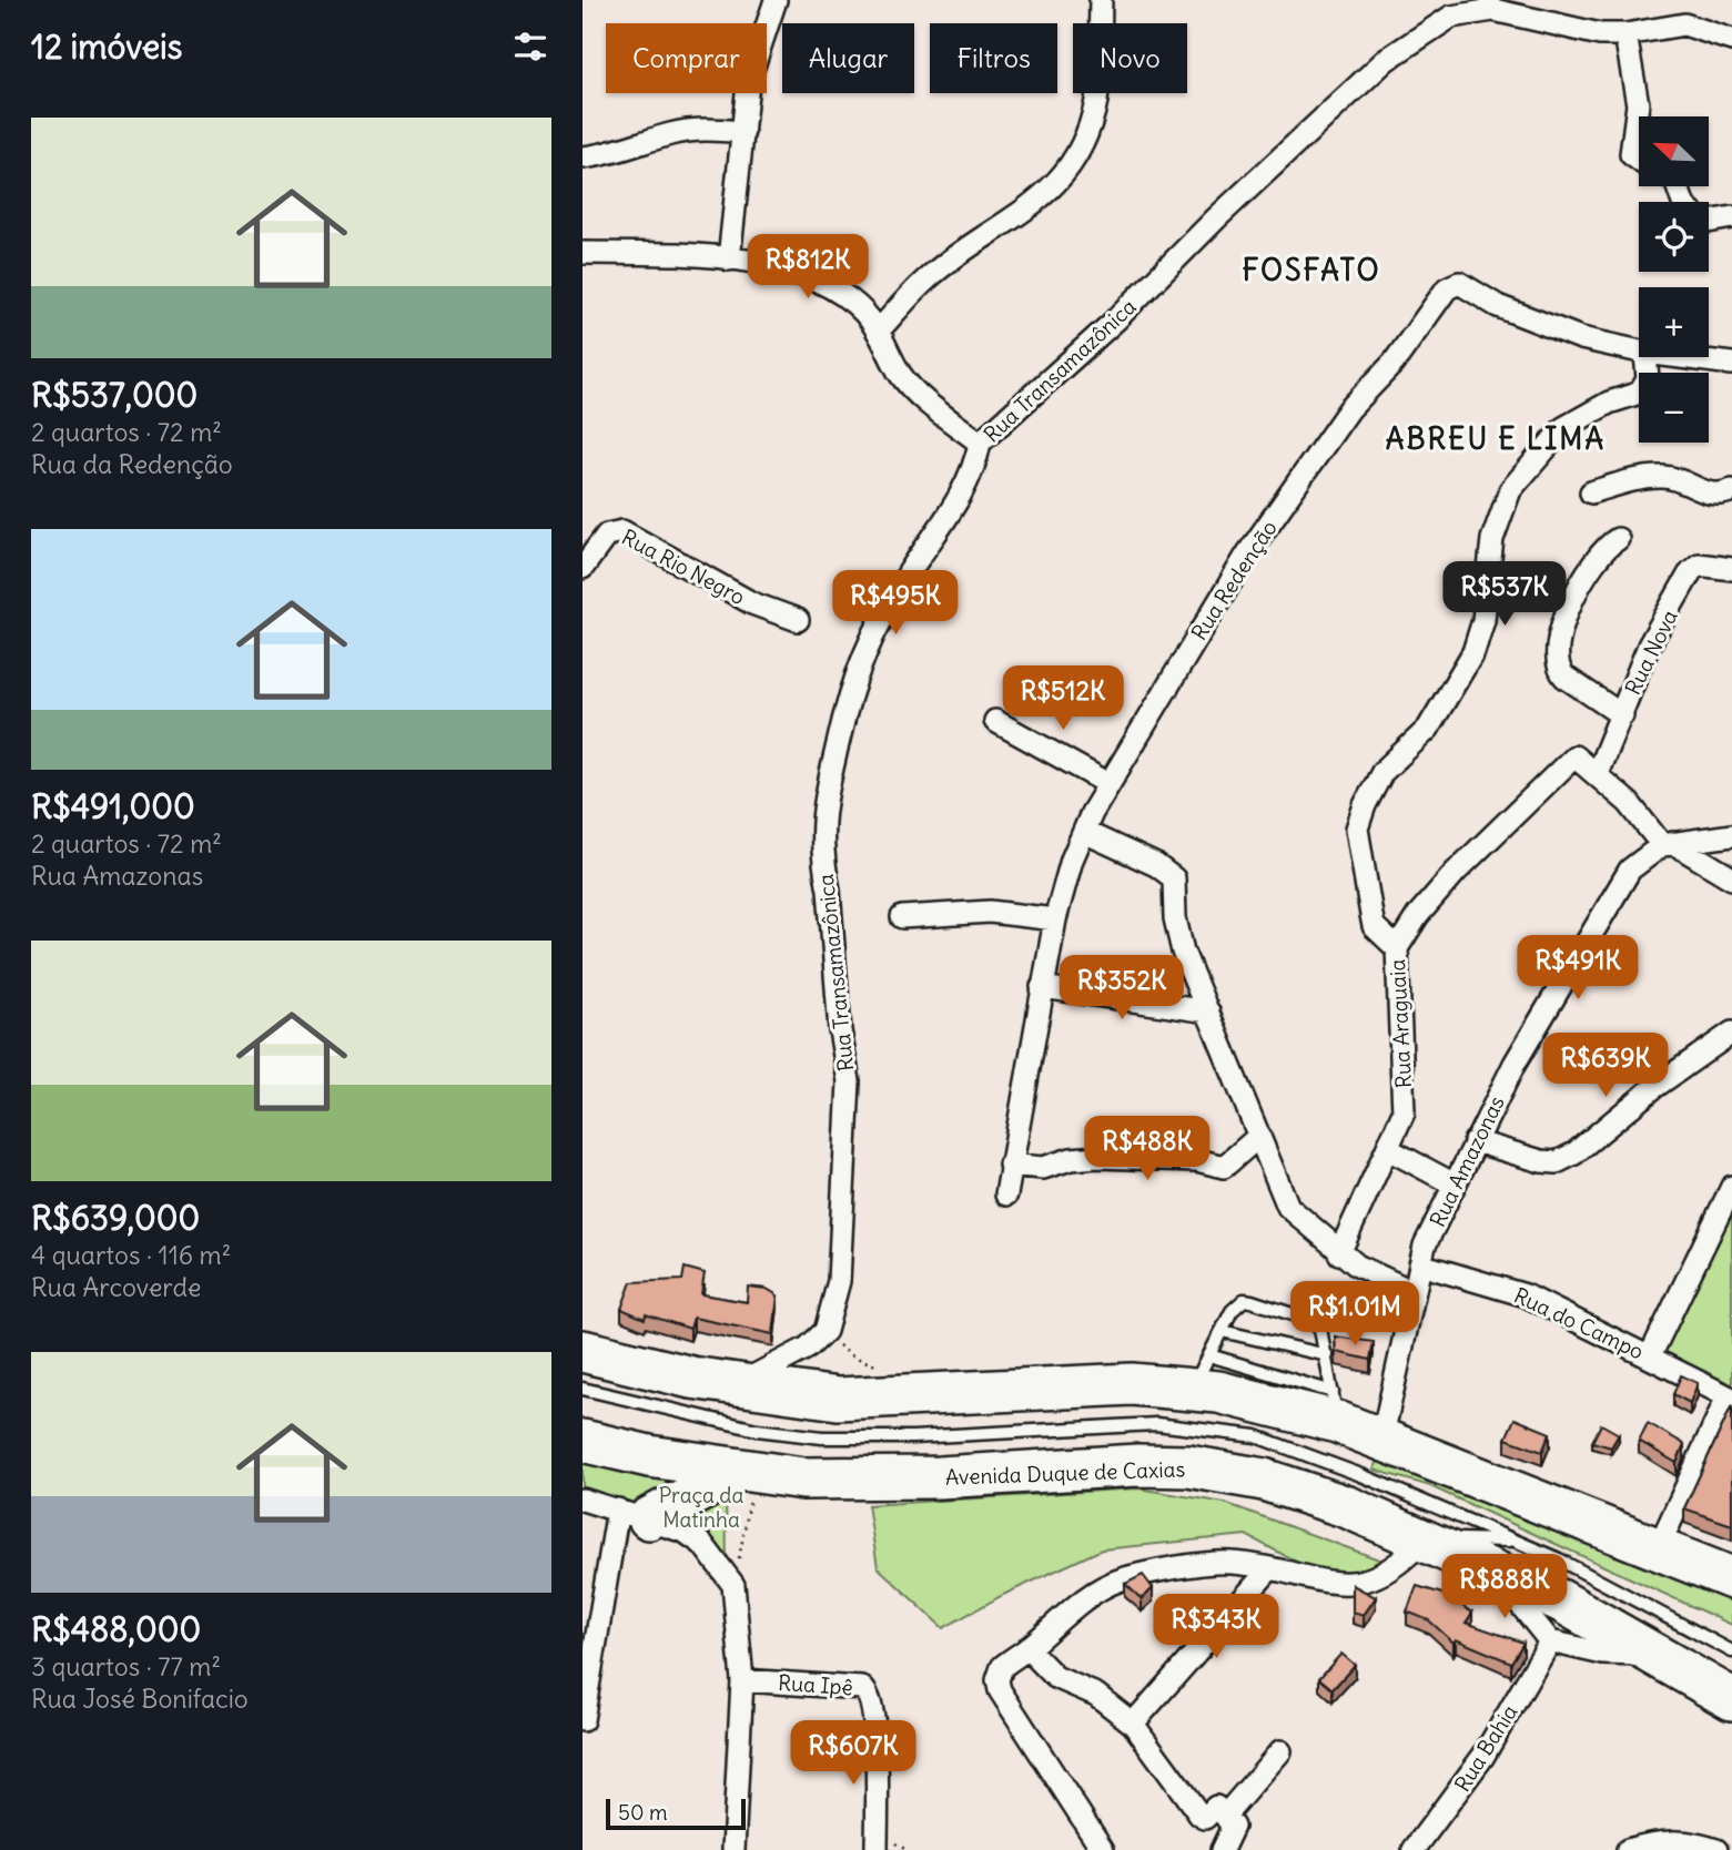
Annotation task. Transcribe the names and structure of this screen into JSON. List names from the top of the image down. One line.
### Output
{"streets":{"highway":["Avenida Duque de Caxias"],"street":["Rua Transamazônica","Rua Rio Negro","Rua Redenção","Rua Nova","Rua Araguaia","Rua Amazonas","Rua do Campo","Rua Ipê","Rua Bahia"]},"crossings":[["Rua Nova","Rua Araguaia"],["Rua Amazonas","Rua do Campo"]],"districts":["FOSFATO","ABREU E LIMA"],"parks":["Praça da Matinha"],"scale_bar":"50 m","north":"top left","page":{"heading":"12 imóveis","chip":["Comprar","Alugar","Filtros","Novo"],"list":[{"name":"R$537,000","note":"2 quartos · 72 m² · Rua da Redenção"},{"name":"R$491,000","note":"2 quartos · 72 m² · Rua Amazonas"},{"name":"R$639,000","note":"4 quartos · 116 m² · Rua Arcoverde"},{"name":"R$488,000","note":"3 quartos · 77 m² · Rua José Bonifacio"}],"map_buttons":["+","−"],"price":["R$812K","R$537K","R$495K","R$512K","R$491K","R$352K","R$639K","R$488K","R$1.01M","R$888K","R$343K","R$607K"],"scale":"50 m"}}
